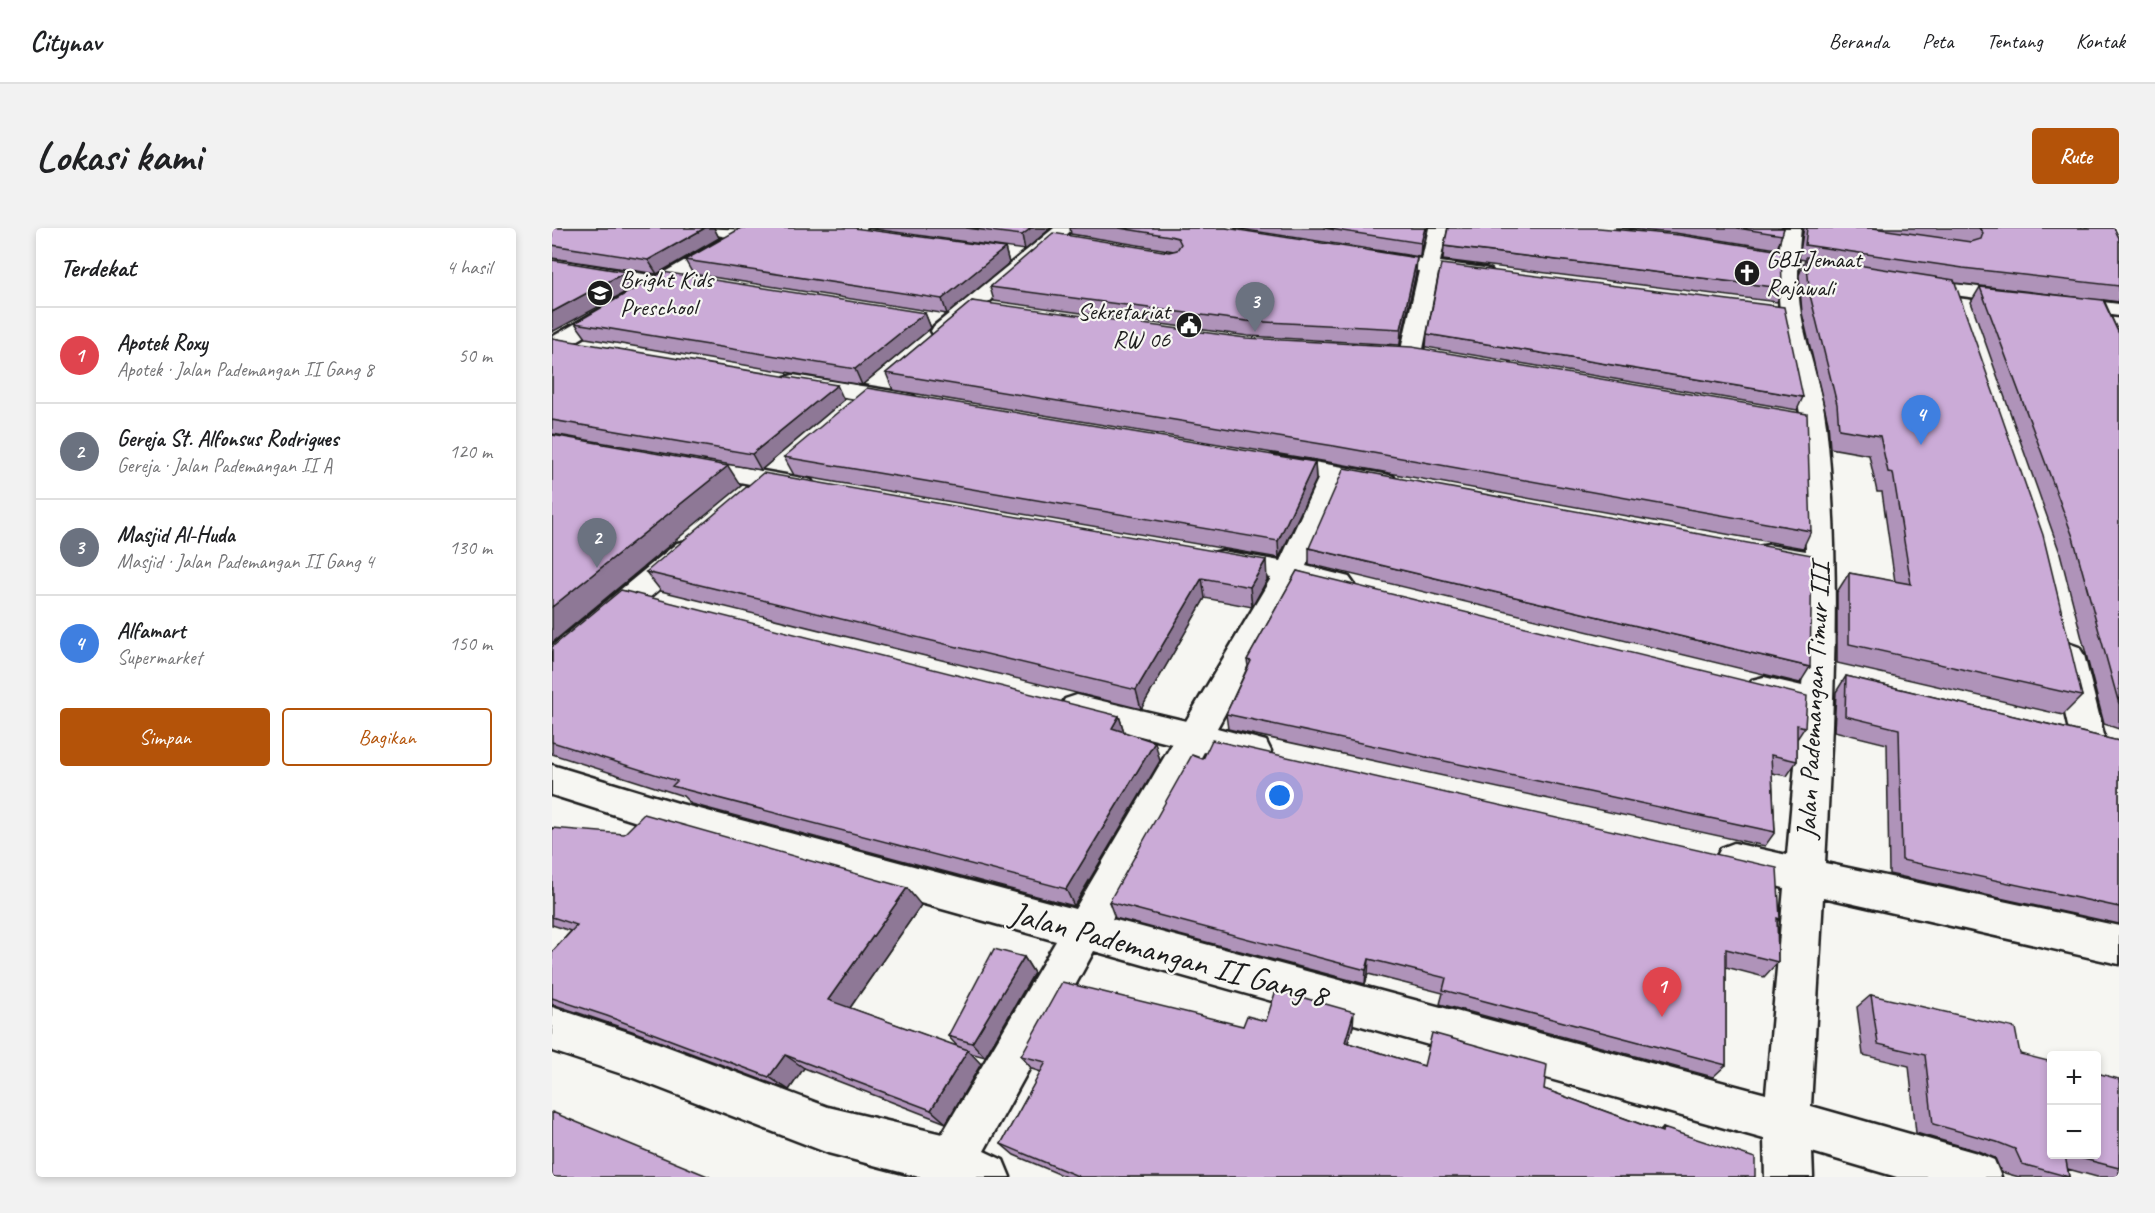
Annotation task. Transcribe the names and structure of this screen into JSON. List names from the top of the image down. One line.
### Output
{"streets":{"street":["Jalan Pademangan Timur III","Jalan Pademangan II Gang 8"]},"crossings":[["Jalan Pademangan Timur III","Jalan Pademangan II Gang 8"]],"places":{"church":["GBI Jemaat Rajawali"],"school or university":["Bright Kids Preschool"],"public building":["Sekretariat RW 06"]},"page":{"header":"Citynav","nav":["Beranda","Peta","Tentang","Kontak"],"buttons":["Rute",["Simpan","Bagikan"]],"title":"Lokasi kami","heading":["Terdekat","4 hasil"],"pins":["3","4","2","1"],"list":[{"mark":"1","name":"Apotek Roxy","note":"Apotek · Jalan Pademangan II Gang 8","value":"50 m"},{"mark":"2","name":"Gereja St. Alfonsus Rodrigues","note":"Gereja · Jalan Pademangan II A","value":"120 m"},{"mark":"3","name":"Masjid Al-Huda","note":"Masjid · Jalan Pademangan II Gang 4","value":"130 m"},{"mark":"4","name":"Alfamart","note":"Supermarket","value":"150 m"}],"map_buttons":["+","−"]}}
